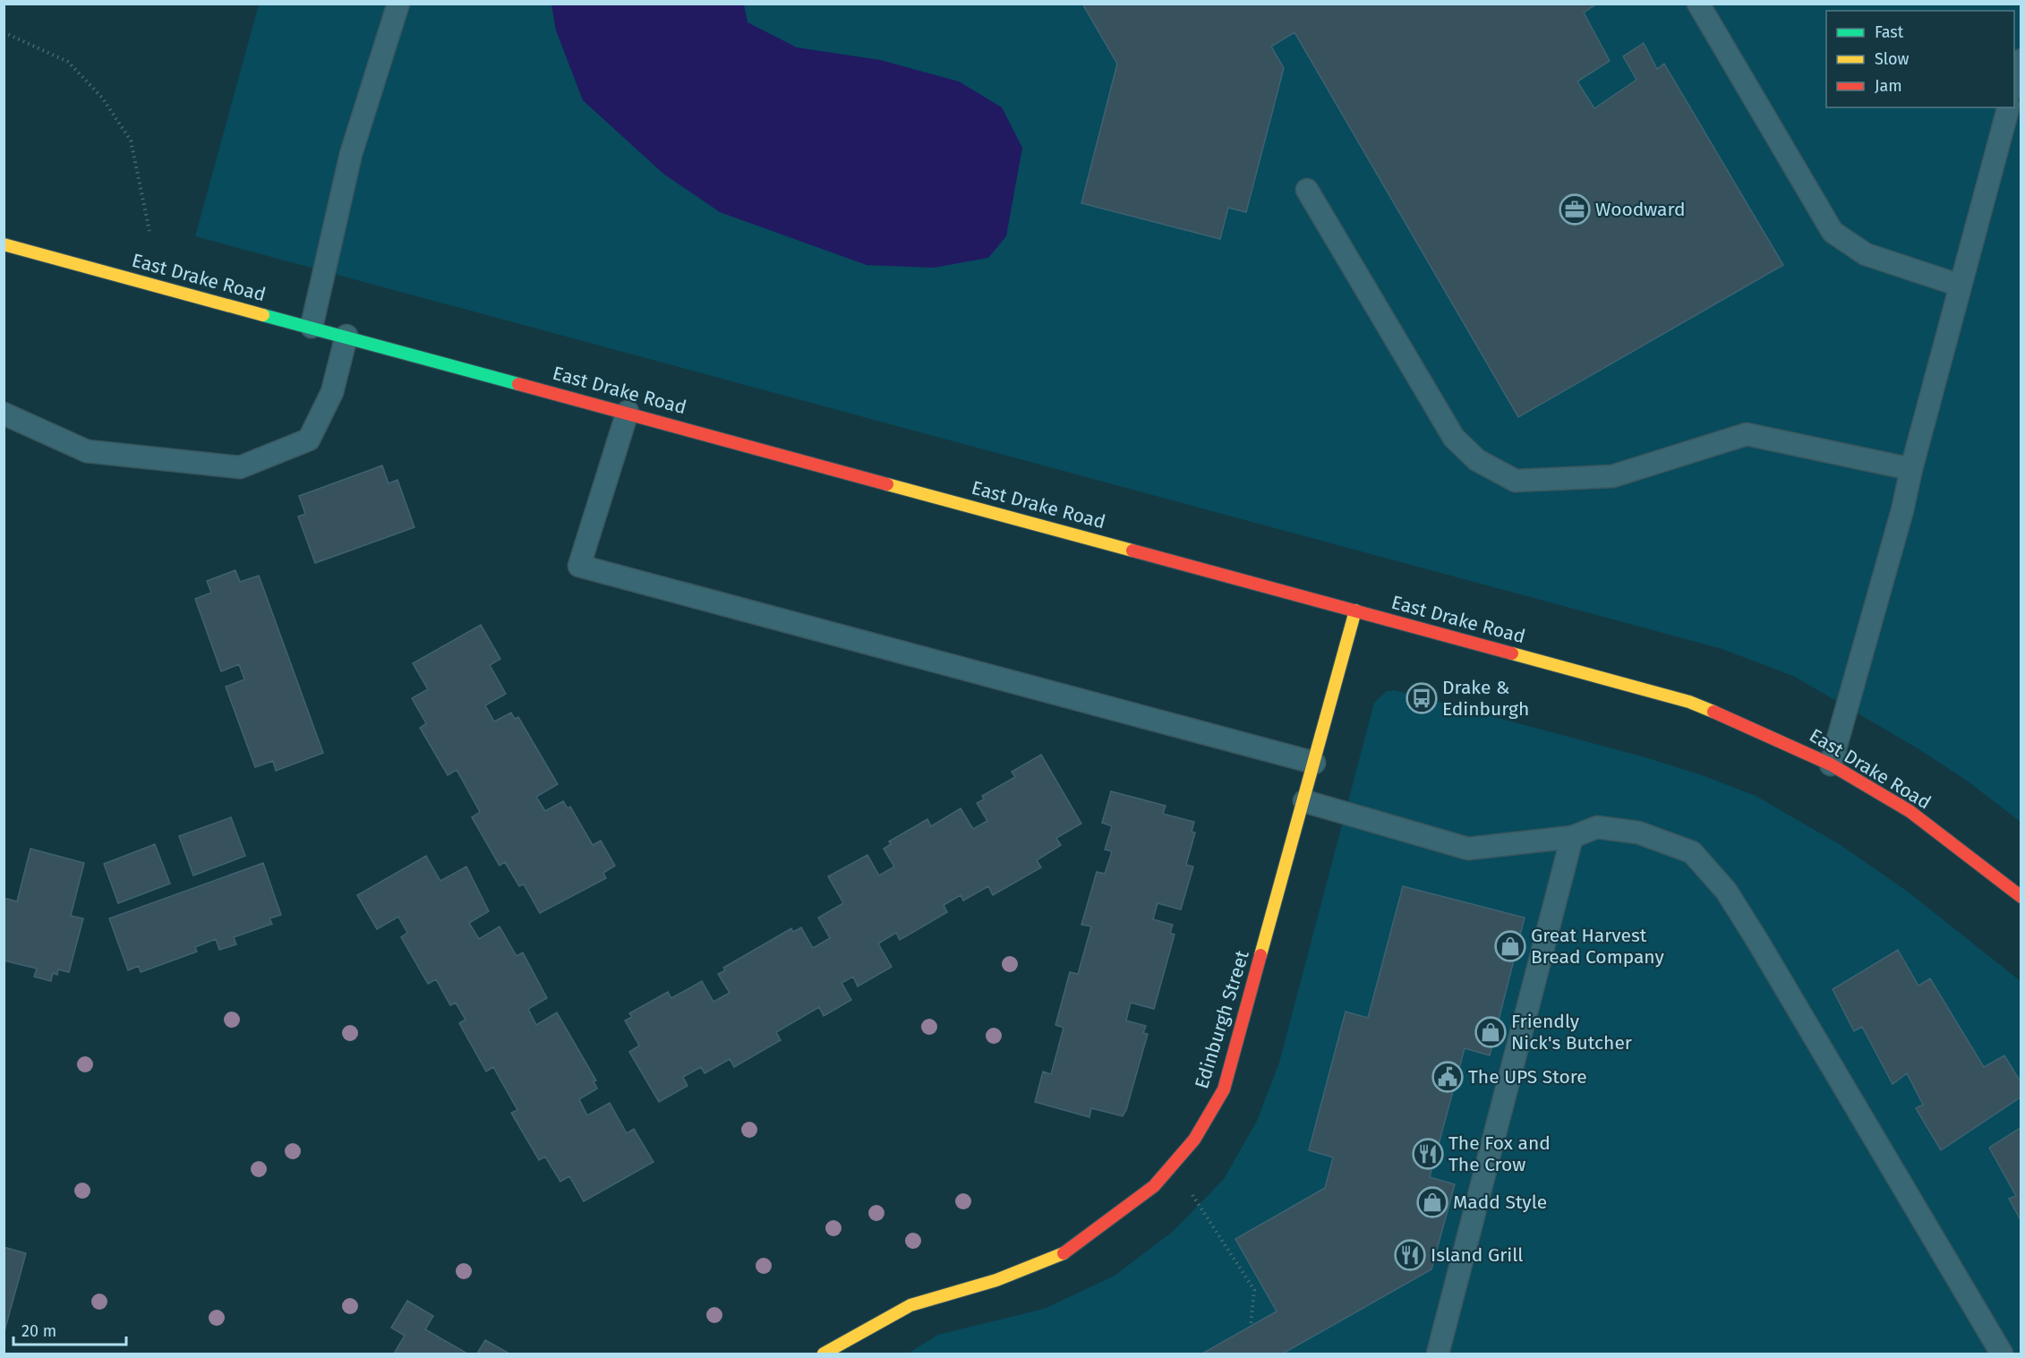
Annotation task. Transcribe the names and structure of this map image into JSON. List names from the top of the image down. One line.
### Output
{"streets":{"main road":["East Drake Road","Edinburgh Street"]},"crossings":[["East Drake Road","Edinburgh Street"]],"places":{"office":["Woodward"],"bus stop":["Drake & Edinburgh"],"shop":["Great Harvest Bread Company","Friendly Nick's Butcher","Madd Style"],"public building":["The UPS Store"],"restaurant":["The Fox and The Crow","Island Grill"]},"legend":["Fast","Slow","Jam"],"scale_bar":"20 m"}
